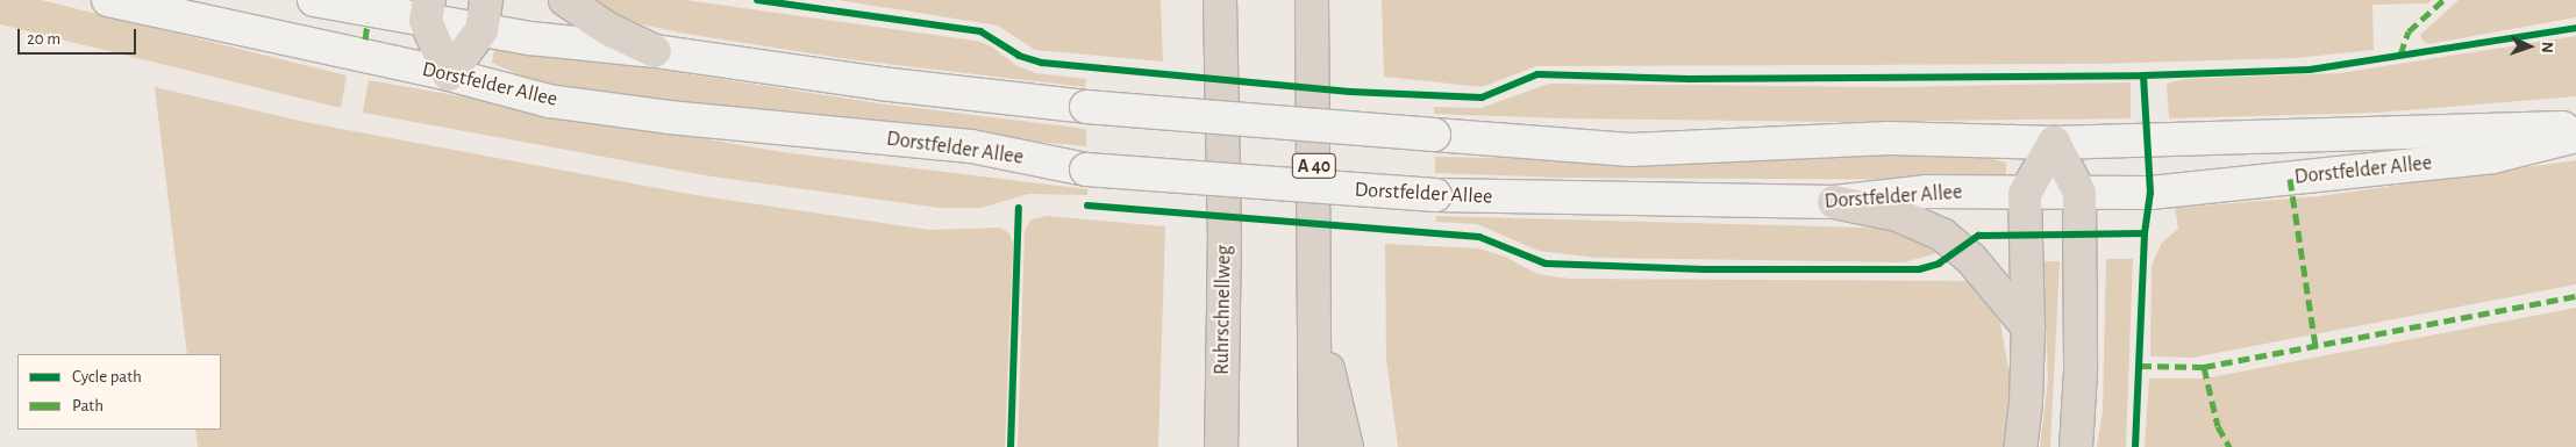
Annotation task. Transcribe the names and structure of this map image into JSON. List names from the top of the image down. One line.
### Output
{"streets":{"highway":["A 40","Ruhrschnellweg"],"main road":["Dorstfelder Allee"]},"legend":["Cycle path","Path"],"scale_bar":"20 m","north":"right"}
